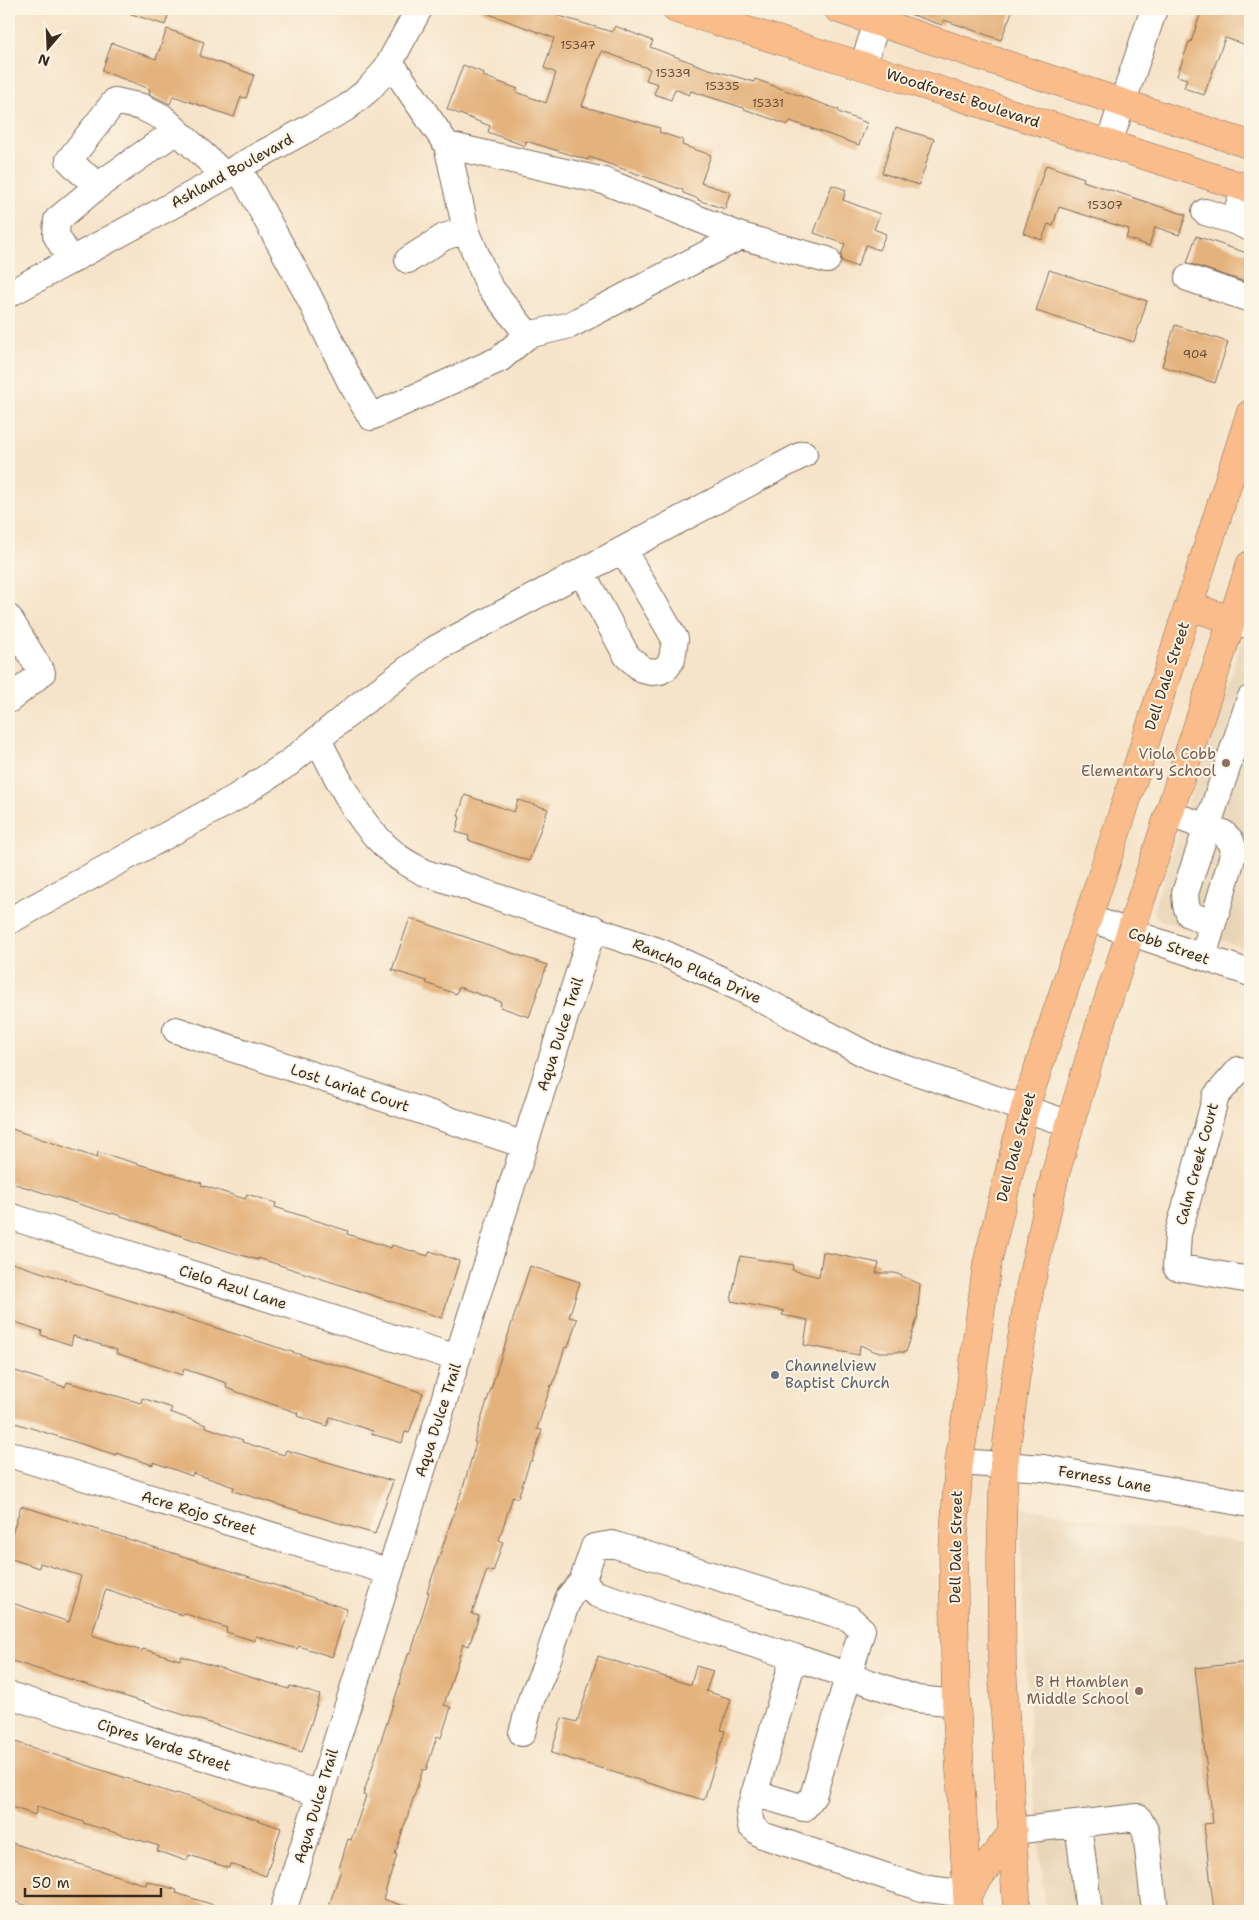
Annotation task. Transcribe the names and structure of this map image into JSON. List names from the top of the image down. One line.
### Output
{"streets":{"main road":["Woodforest Boulevard","Dell Dale Street"],"street":["Ashland Boulevard","Cobb Street","Rancho Plata Drive","Aqua Dulce Trail","Lost Lariat Court","Calm Creek Court","Cielo Azul Lane","Ferness Lane","Acre Rojo Street","Cipres Verde Street"]},"crossings":[["Dell Dale Street","Cobb Street"],["Dell Dale Street","Rancho Plata Drive"],["Dell Dale Street","Ferness Lane"],["Rancho Plata Drive","Aqua Dulce Trail"],["Aqua Dulce Trail","Lost Lariat Court"],["Aqua Dulce Trail","Cielo Azul Lane"],["Aqua Dulce Trail","Acre Rojo Street"],["Aqua Dulce Trail","Cipres Verde Street"]],"places":["Viola Cobb Elementary School","Channelview Baptist Church","B H Hamblen Middle School"],"house_numbers":["15347","15339","15335","15331","15307","904"],"scale_bar":"50 m","north":"bottom"}
